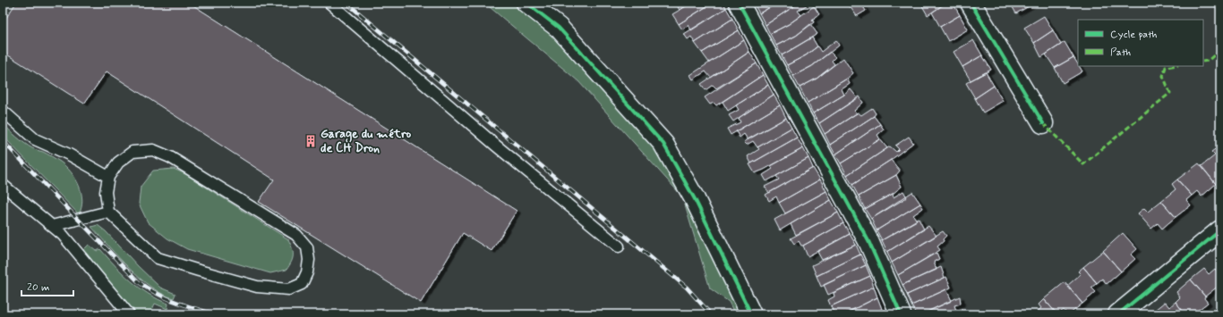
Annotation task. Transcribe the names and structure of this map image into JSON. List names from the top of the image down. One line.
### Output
{"places":{"building":["Garage du métro de CH Dron"]},"legend":["Cycle path","Path"],"scale_bar":"20 m"}
